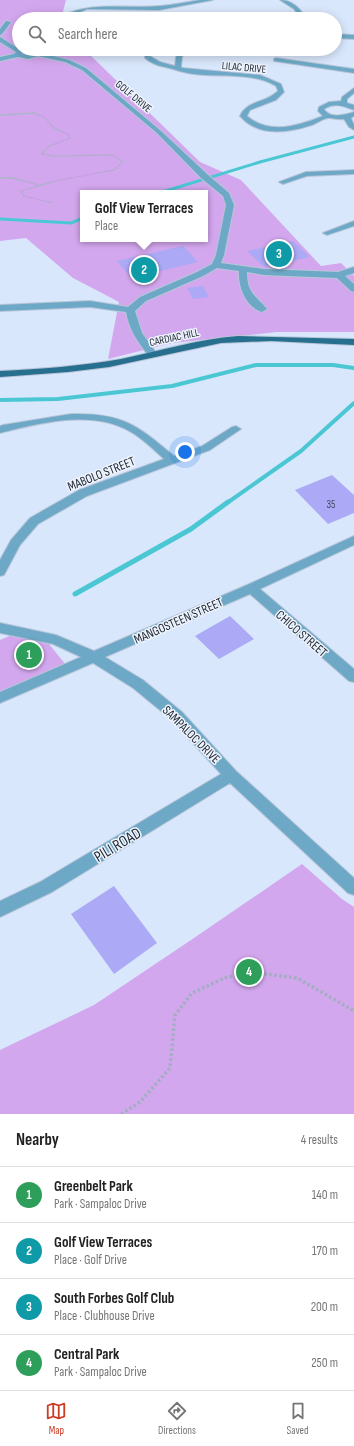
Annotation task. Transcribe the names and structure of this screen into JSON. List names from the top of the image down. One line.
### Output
{"streets":{"main road":["CARDIAC HILL"],"street":["LILAC DRIVE","GOLF DRIVE","MABOLO STREET","MANGOSTEEN STREET","CHICO STREET","SAMPALOC DRIVE","PILI ROAD"]},"crossings":[["MANGOSTEEN STREET","CHICO STREET"],["MANGOSTEEN STREET","SAMPALOC DRIVE"],["SAMPALOC DRIVE","PILI ROAD"]],"house_numbers":["35"],"page":{"search":"Search here","popup":["Golf View Terraces","Place"],"pins":["3","2","1","4"],"heading":["Nearby","4 results"],"list":[{"mark":"1","name":"Greenbelt Park","note":"Park · Sampaloc Drive","value":"140 m"},{"mark":"2","name":"Golf View Terraces","note":"Place · Golf Drive","value":"170 m"},{"mark":"3","name":"South Forbes Golf Club","note":"Place · Clubhouse Drive","value":"200 m"},{"mark":"4","name":"Central Park","note":"Park · Sampaloc Drive","value":"250 m"}],"nav":["Map","Directions","Saved"]}}
